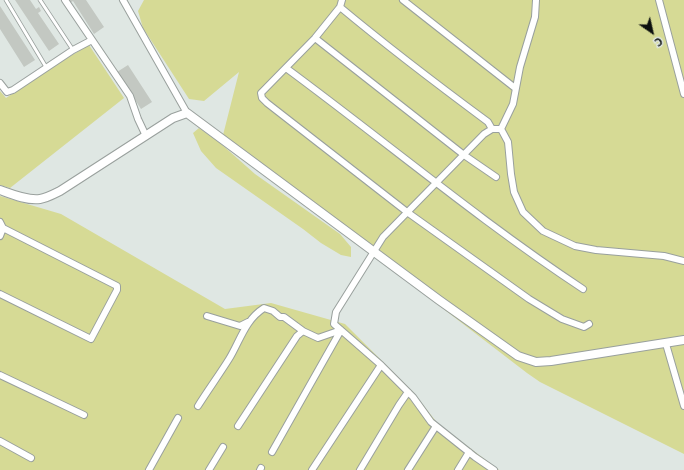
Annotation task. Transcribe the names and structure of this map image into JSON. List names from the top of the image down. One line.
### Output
{"north":"bottom right"}
